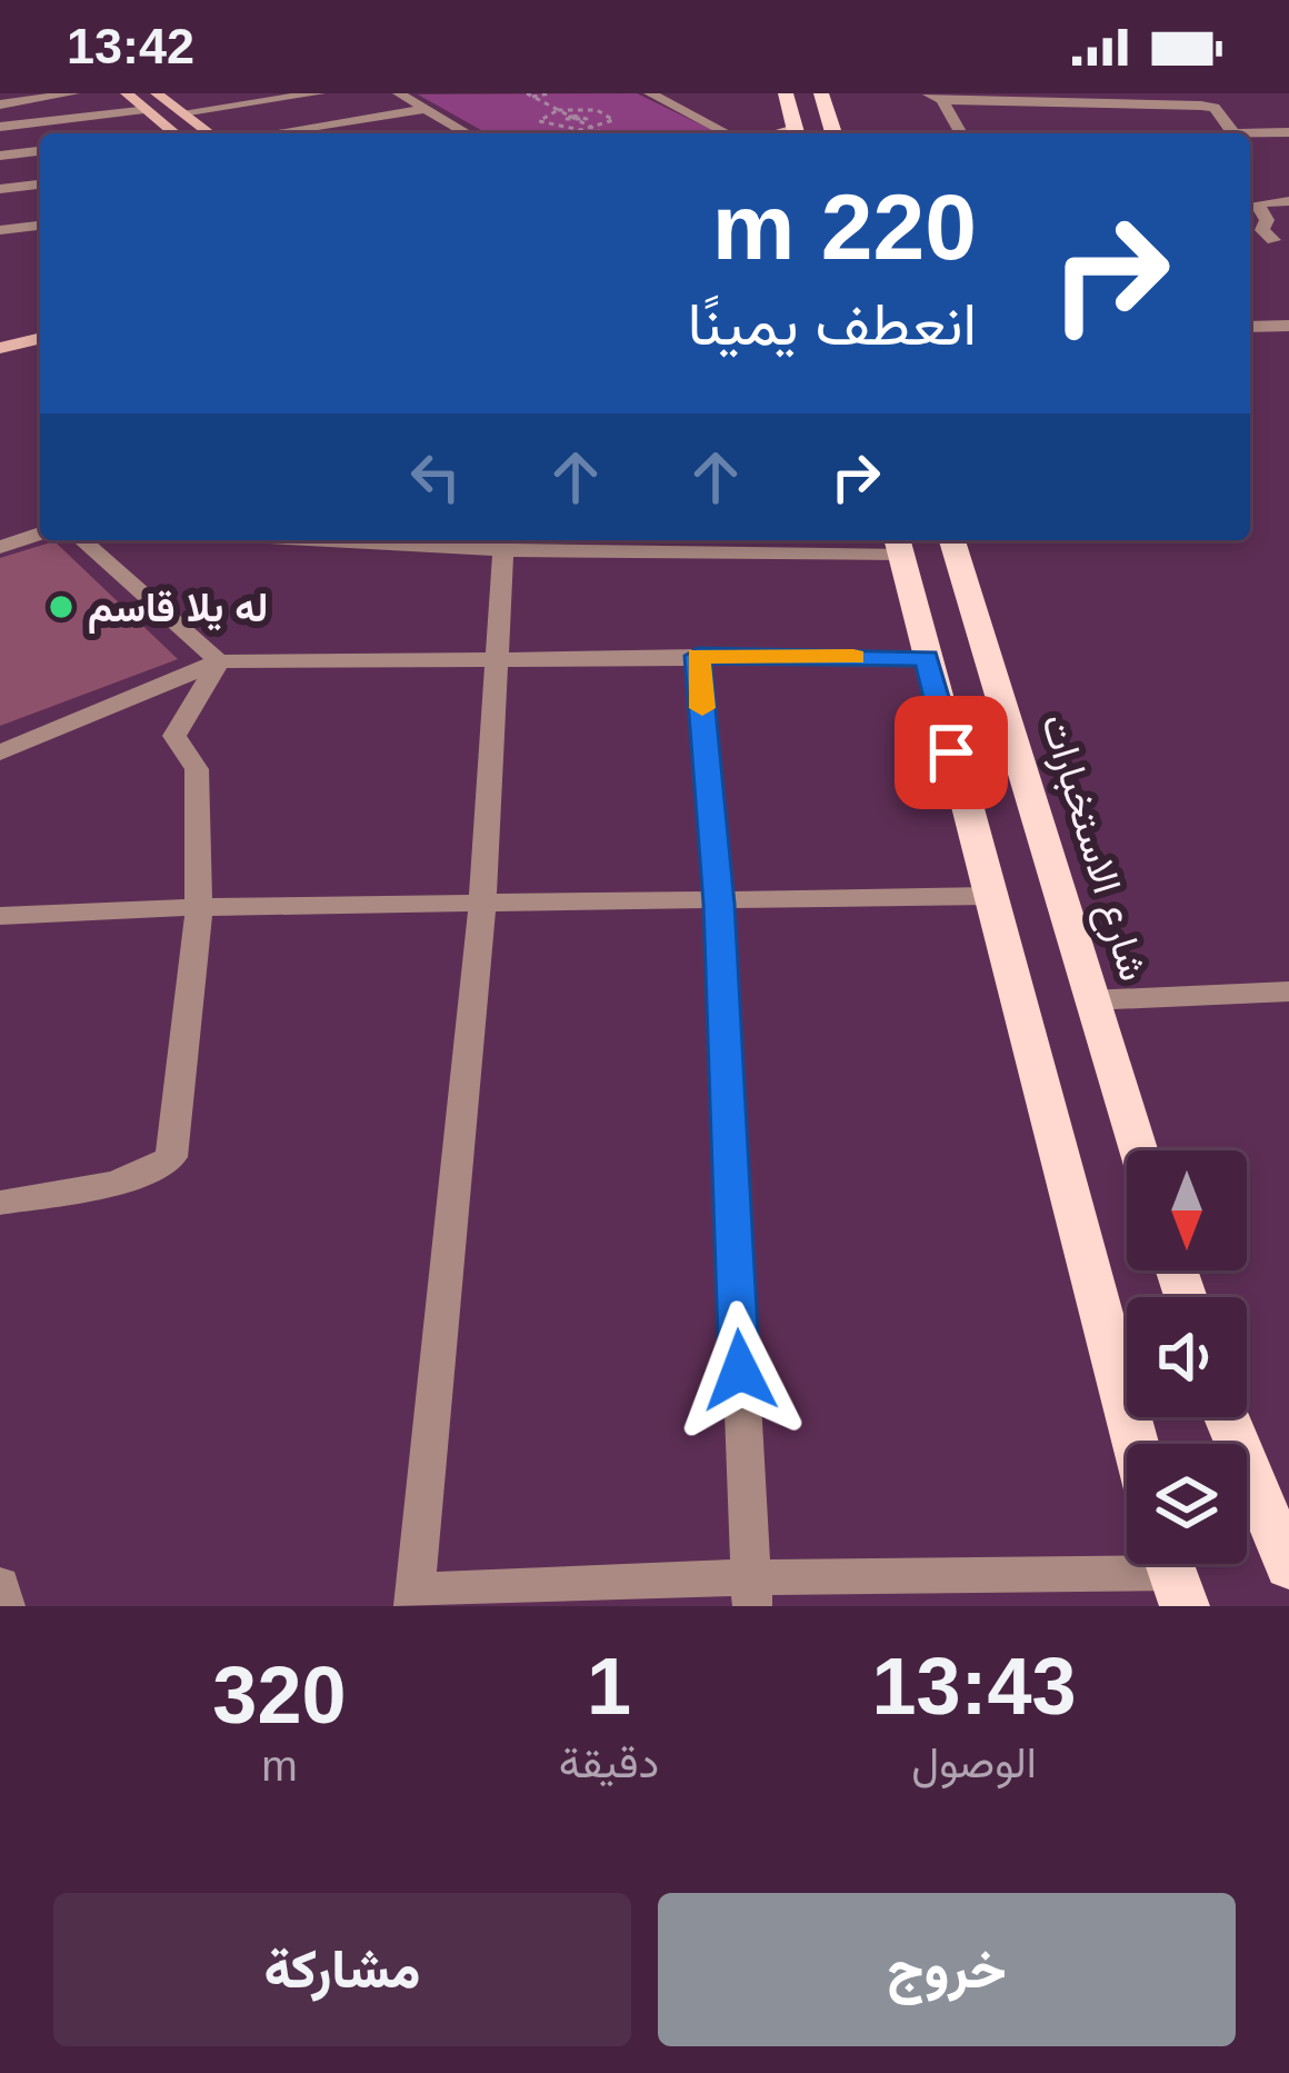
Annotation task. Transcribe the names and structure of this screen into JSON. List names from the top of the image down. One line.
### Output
{"streets":{"main road":["شارع الاستخبارات"]},"places":["له يلا قاسم"],"north":"bottom","page":{"status":"13:42","turn":["220 m","انعطف يمينًا"],"eta":["13:43","الوصول","1","دقيقة","320","m"],"buttons":["خروج","مشاركة"]}}
